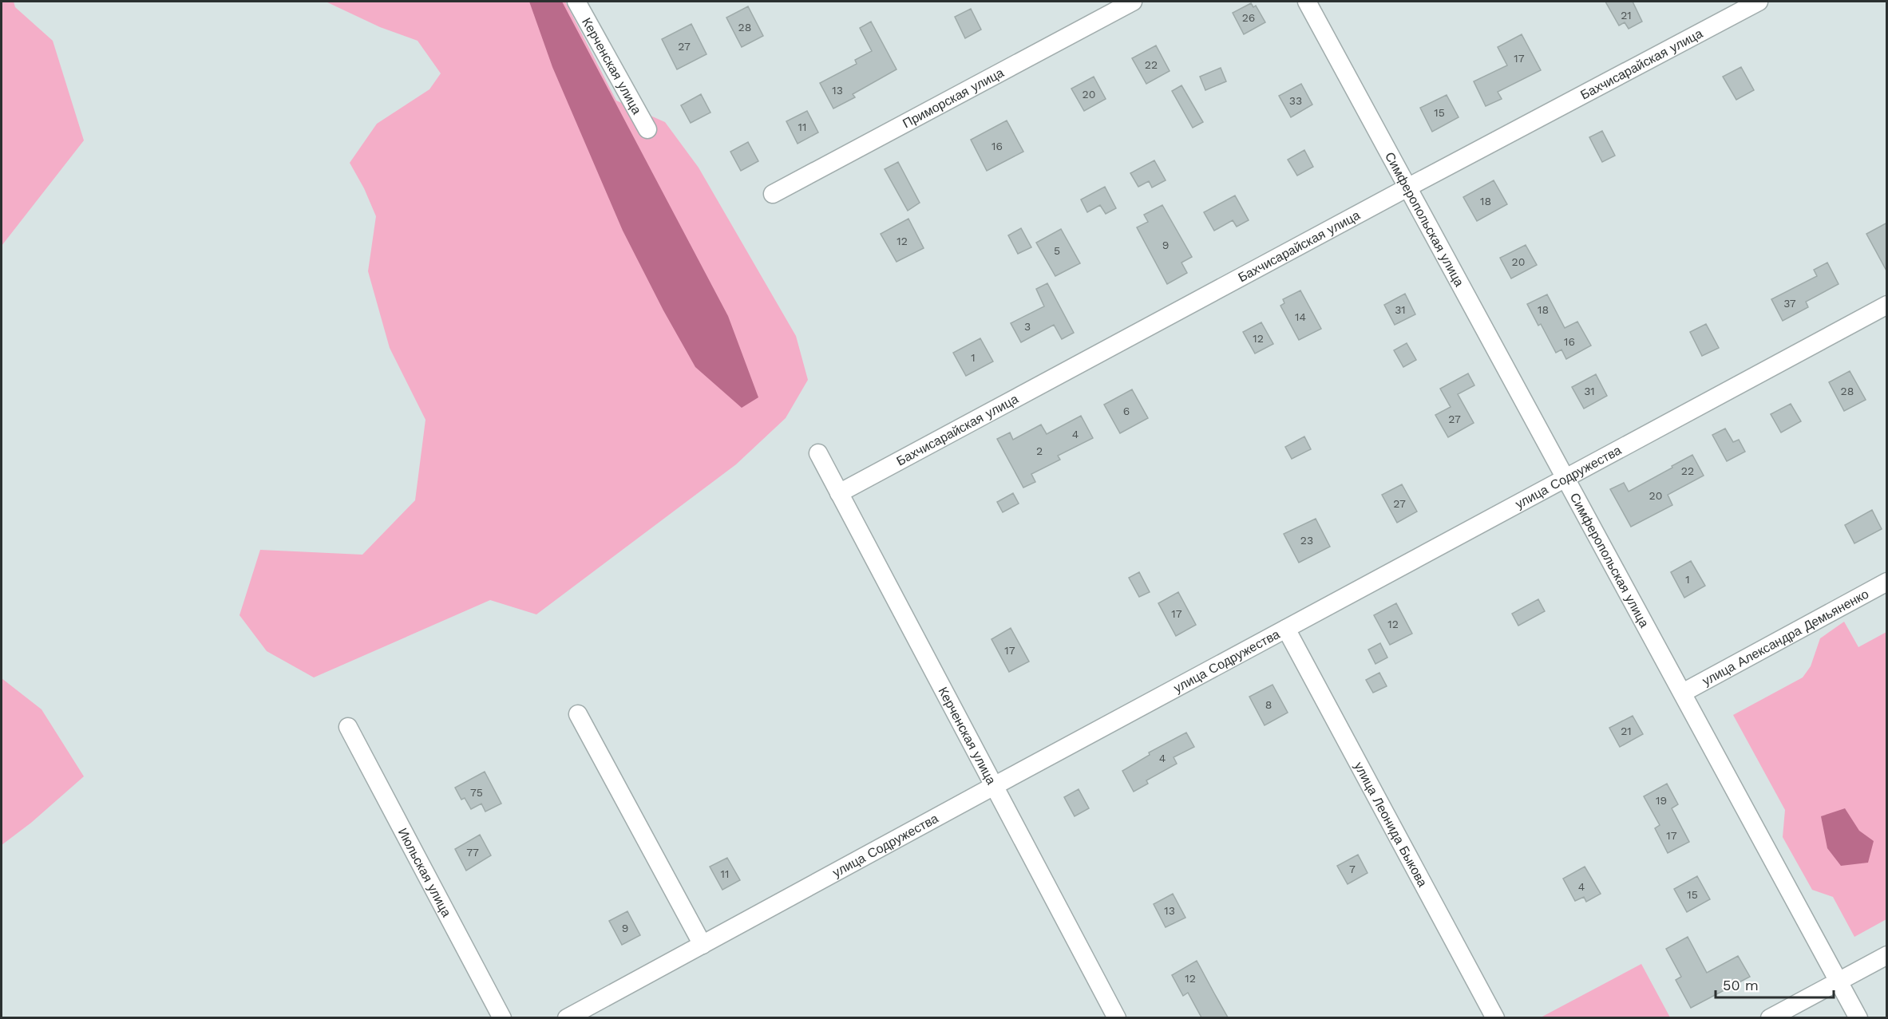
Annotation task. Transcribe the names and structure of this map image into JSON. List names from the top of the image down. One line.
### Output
{"streets":{"street":["Бахчисарайская улица","Керченская улица","Приморская улица","Симферопольская улица","улица Содружества","улица Александра Демьяненко","улица Леонида Быкова","Июльская улица"]},"crossings":[["Бахчисарайская улица","Керченская улица"],["Бахчисарайская улица","Симферопольская улица"],["Керченская улица","улица Содружества"],["Симферопольская улица","улица Содружества"],["Симферопольская улица","улица Александра Демьяненко"],["улица Содружества","улица Леонида Быкова"]],"house_numbers":["21","26","28","27","17","22","13","20","33","15","11","16","18","12","9","5","20","37","31","18","14","3","12","16","1","31","28","6","27","4","2","22","20","27","23","1","17","12","17","8","21","4","75","19","17","77","7","11","4","15","13","9","12"],"scale_bar":"50 m"}
